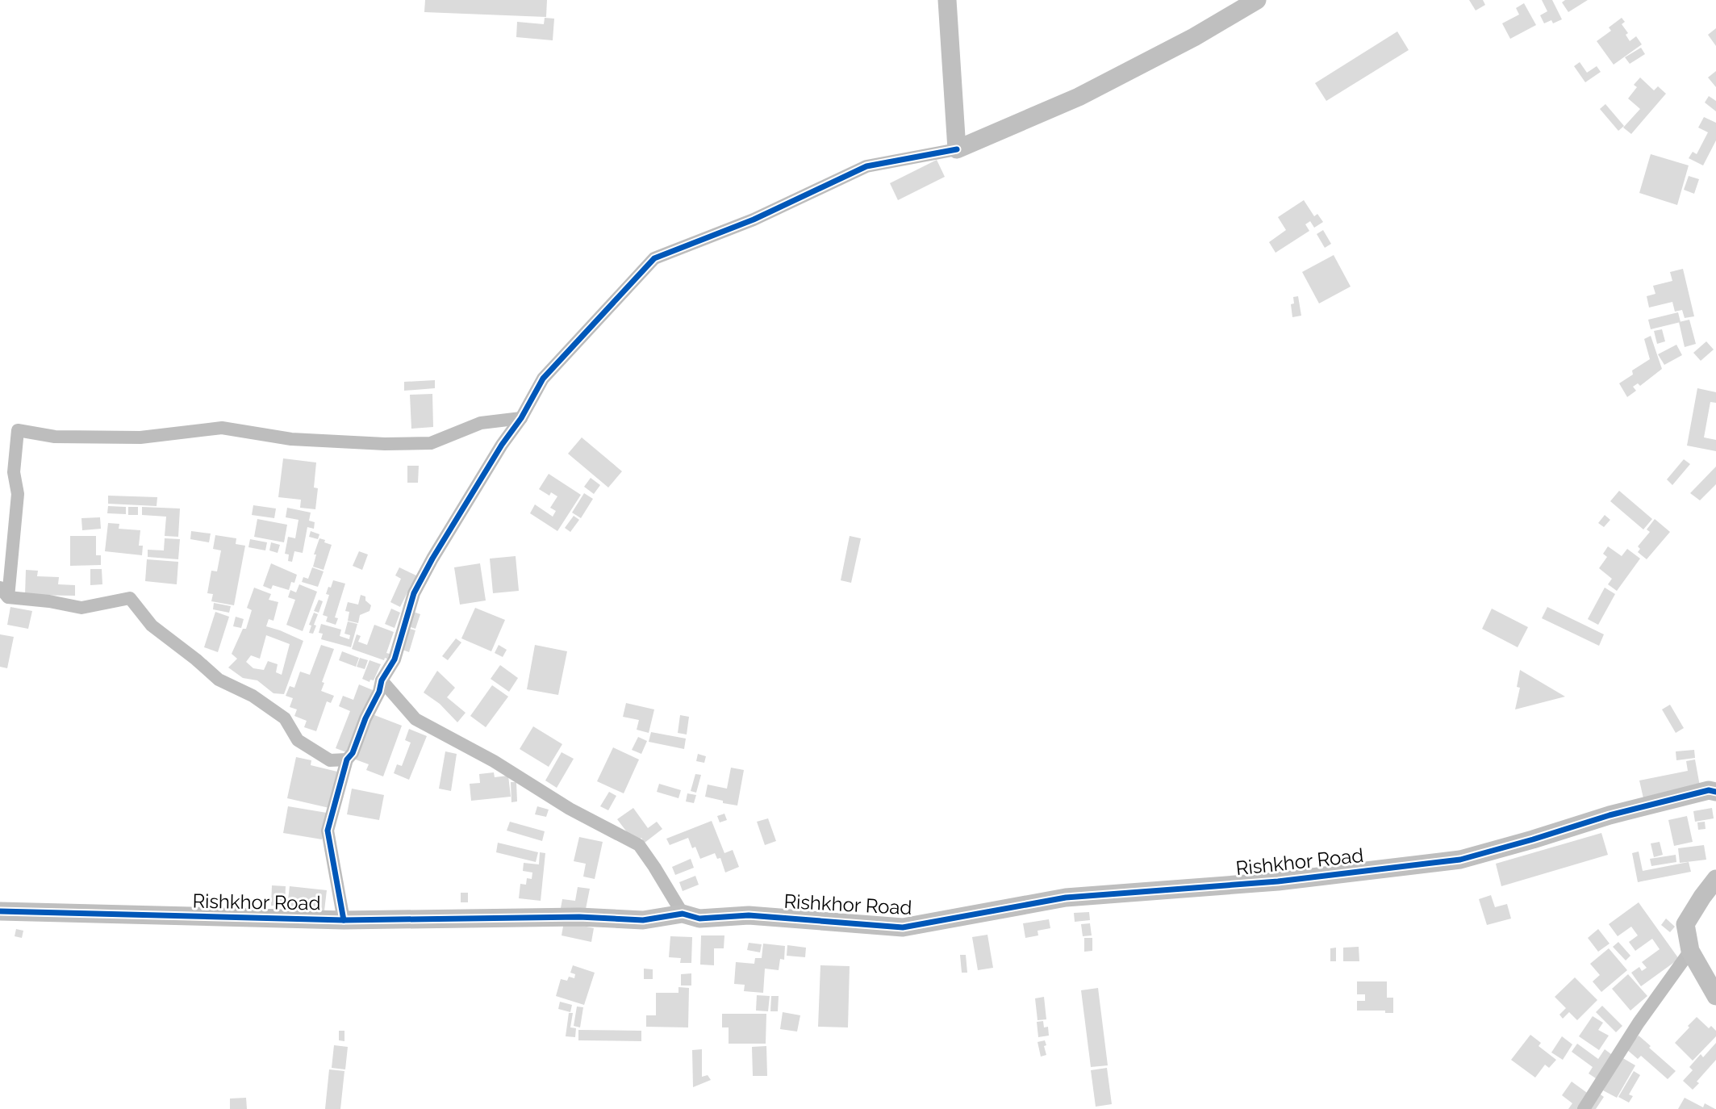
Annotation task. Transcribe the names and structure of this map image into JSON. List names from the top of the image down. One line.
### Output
{"streets":{"street":["Rishkhor Road"]}}
